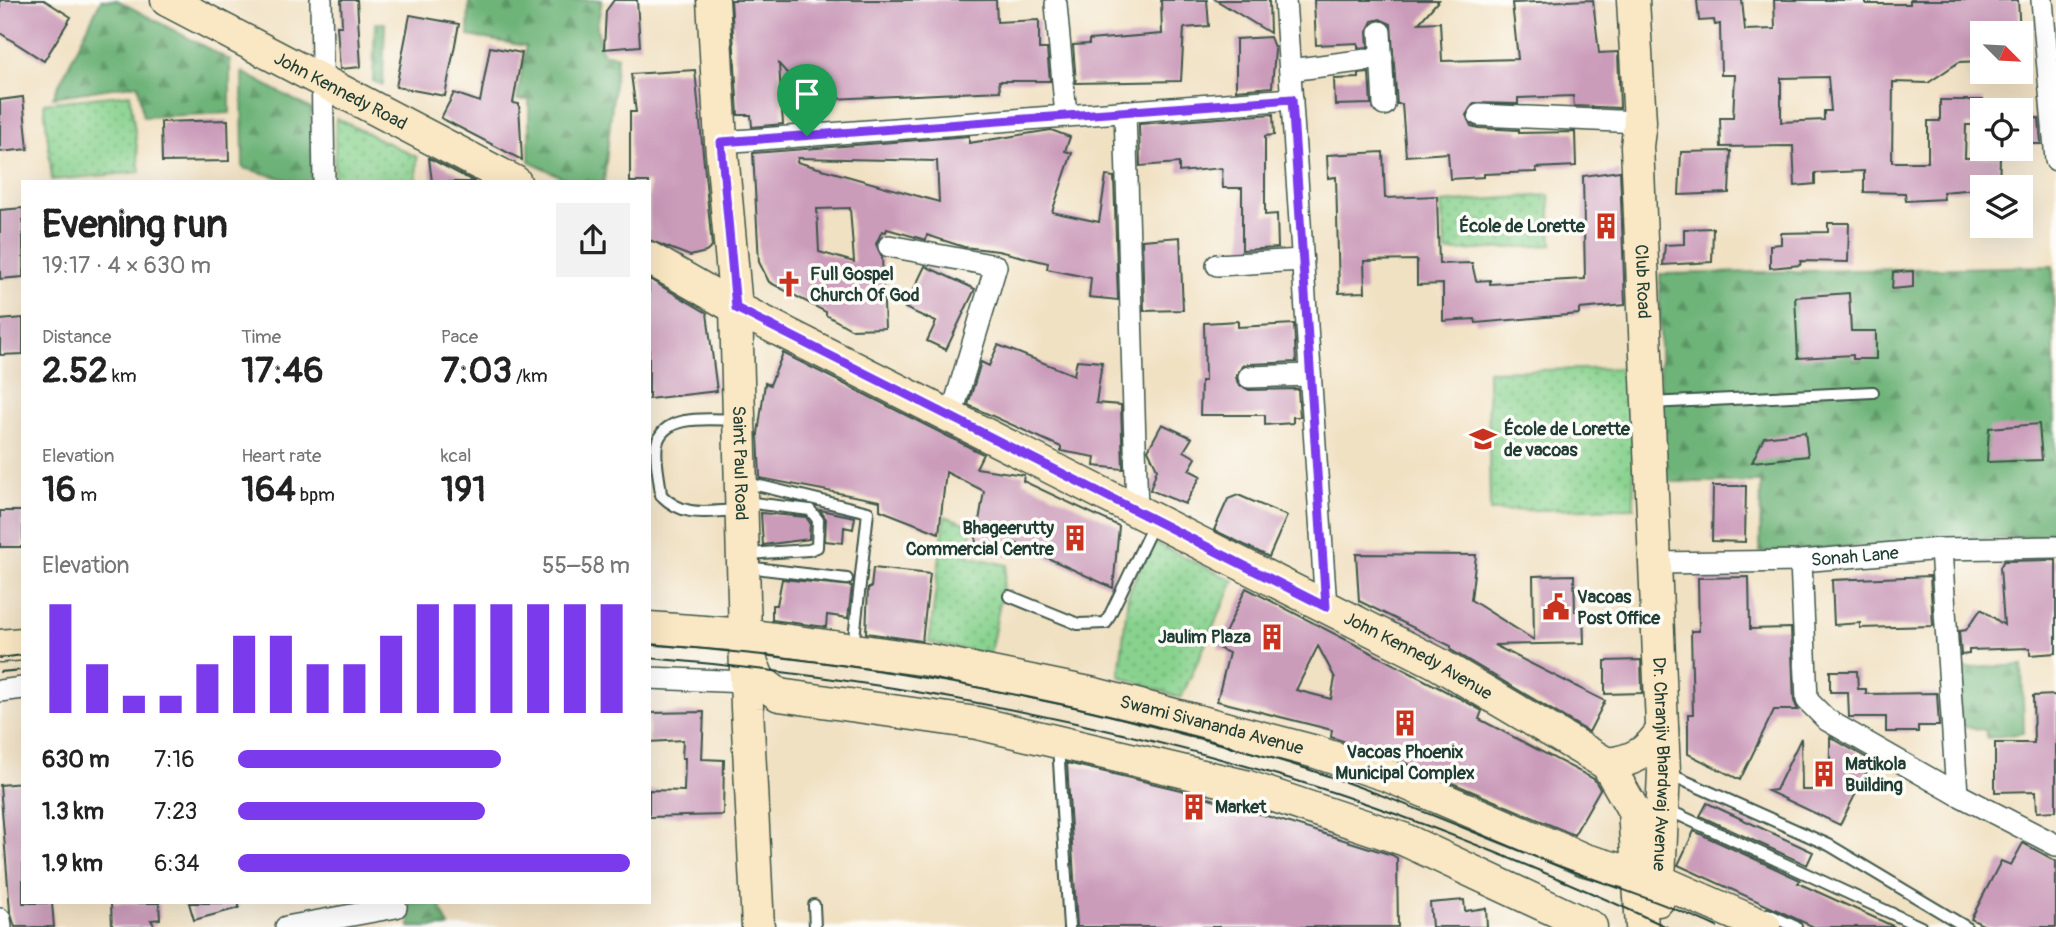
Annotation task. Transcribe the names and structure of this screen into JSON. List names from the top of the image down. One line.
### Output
{"streets":{"street":["John Kennedy Road","Club Road","Saint Paul Road","Sonah Lane","John Kennedy Avenue","Swami Sivananda Avenue","Dr. Chranjiv Bhardwaj Avenue"]},"crossings":[["Club Road","Sonah Lane"],["Club Road","Dr. Chranjiv Bhardwaj Avenue"],["Saint Paul Road","John Kennedy Avenue"],["Saint Paul Road","Swami Sivananda Avenue"],["Sonah Lane","Dr. Chranjiv Bhardwaj Avenue"],["John Kennedy Avenue","Swami Sivananda Avenue"],["John Kennedy Avenue","Dr. Chranjiv Bhardwaj Avenue"],["Swami Sivananda Avenue","Dr. Chranjiv Bhardwaj Avenue"]],"places":{"building":["École de Lorette","Bhageerutty Commercial Centre","Jaulim Plaza","Vacoas Phoenix Municipal Complex","Matikola Building","Market"],"church":["Full Gospel Church Of God"],"school or university":["École de Lorette de vacoas"],"public building":["Vacoas Post Office"]},"north":"bottom right","page":{"heading":["Evening run","19:17 · 4 × 630 m"],"stats":[["Distance","2.52 km"],["Time","17:46"],["Pace","7:03 /km"],["Elevation","16 m"],["Heart rate","164 bpm"],["kcal","191"]],"chart":["Elevation","55–58 m"],"list":[{"name":"630 m","note":"7:16"},{"name":"1.3 km","note":"7:23"},{"name":"1.9 km","note":"6:34"}]}}
